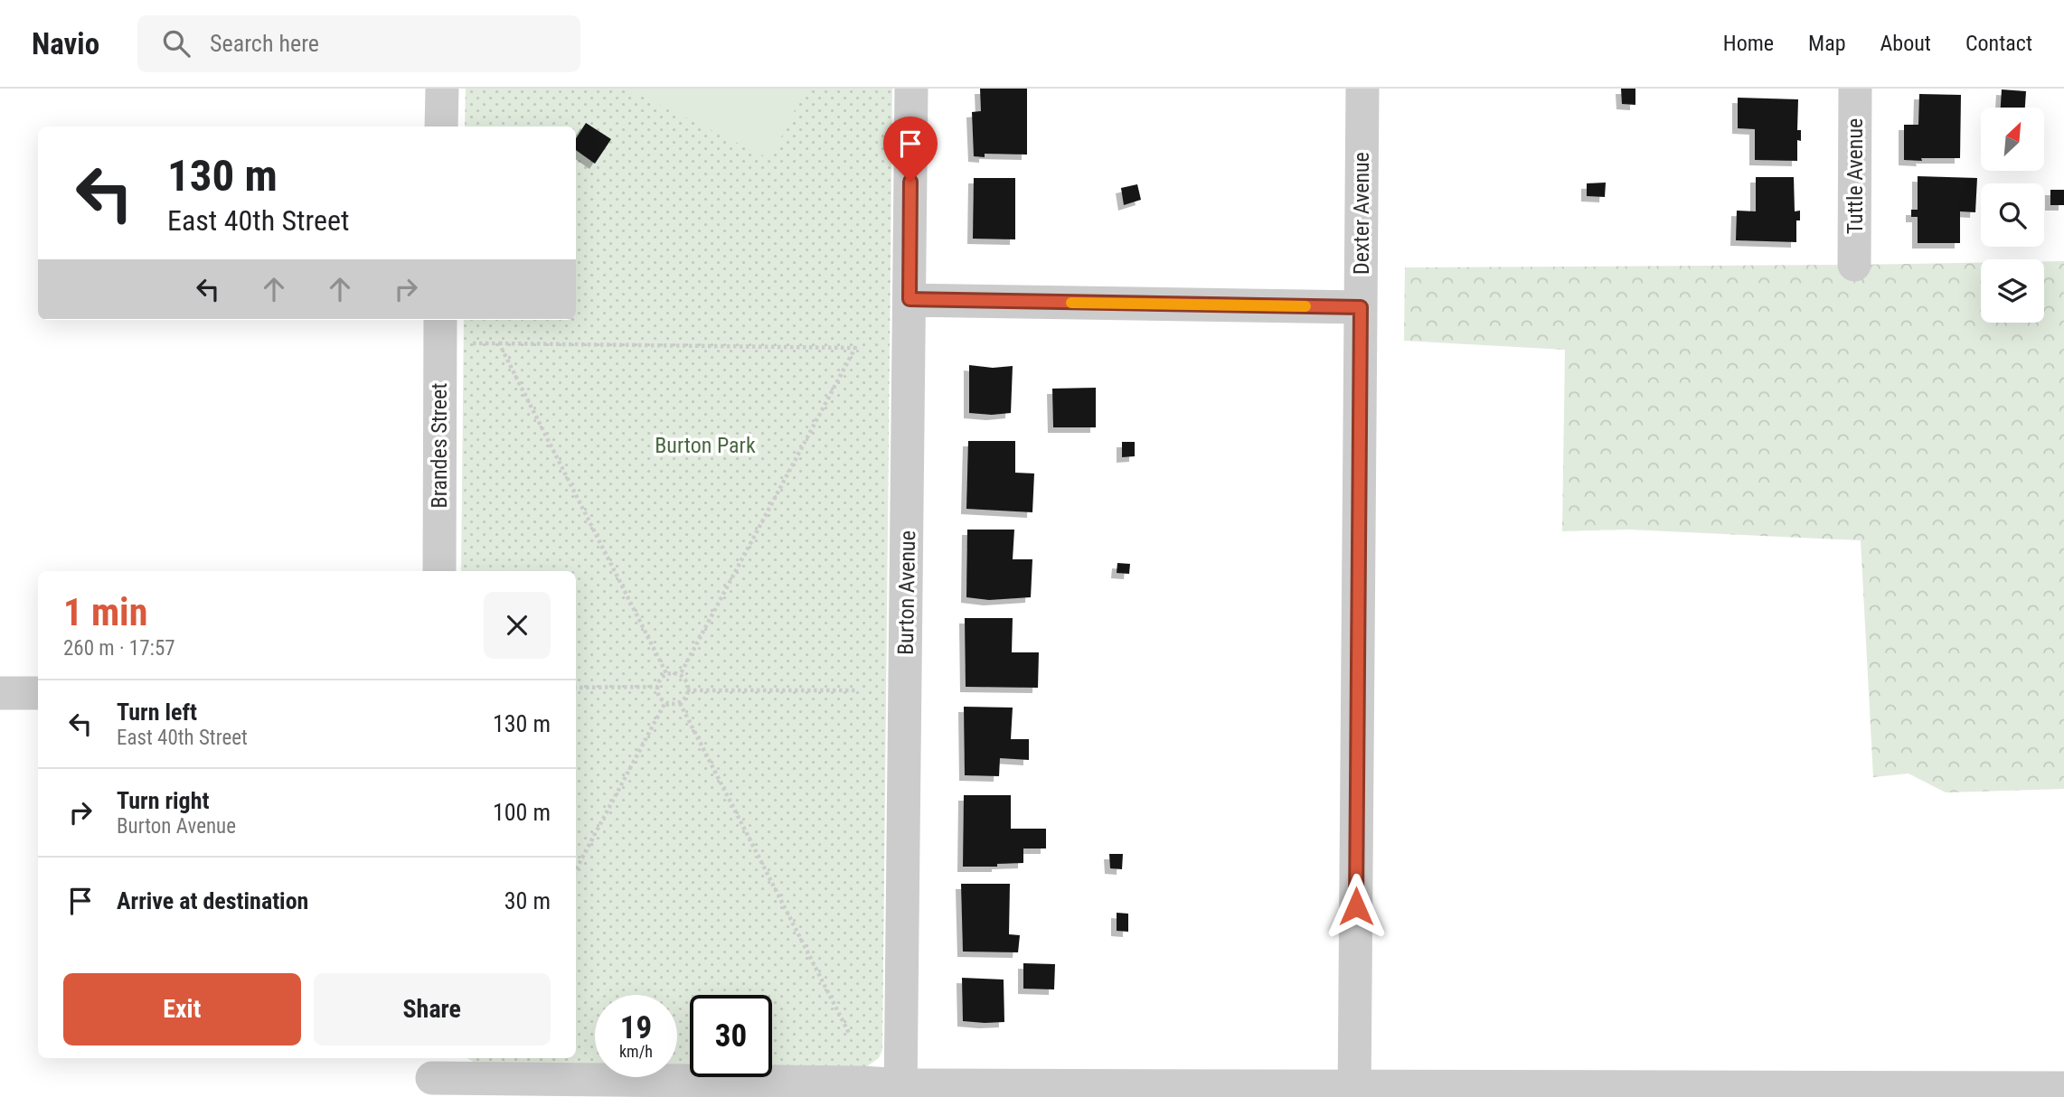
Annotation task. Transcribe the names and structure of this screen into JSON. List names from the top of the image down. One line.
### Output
{"streets":{"street":["Tuttle Avenue","Dexter Avenue","Brandes Street","Burton Avenue"]},"parks":["Burton Park"],"north":"top right","page":{"header":"Navio","search":"Search here","nav":["Home","Map","About","Contact"],"turn":["130 m","East 40th Street"],"heading":["1 min","260 m · 17:57"],"list":[{"name":"Turn left","note":"East 40th Street","value":"130 m"},{"name":"Turn right","note":"Burton Avenue","value":"100 m"},{"name":"Arrive at destination","value":"30 m"}],"buttons":["Exit","Share"],"speed":"19 km/h","limit":"30"}}
